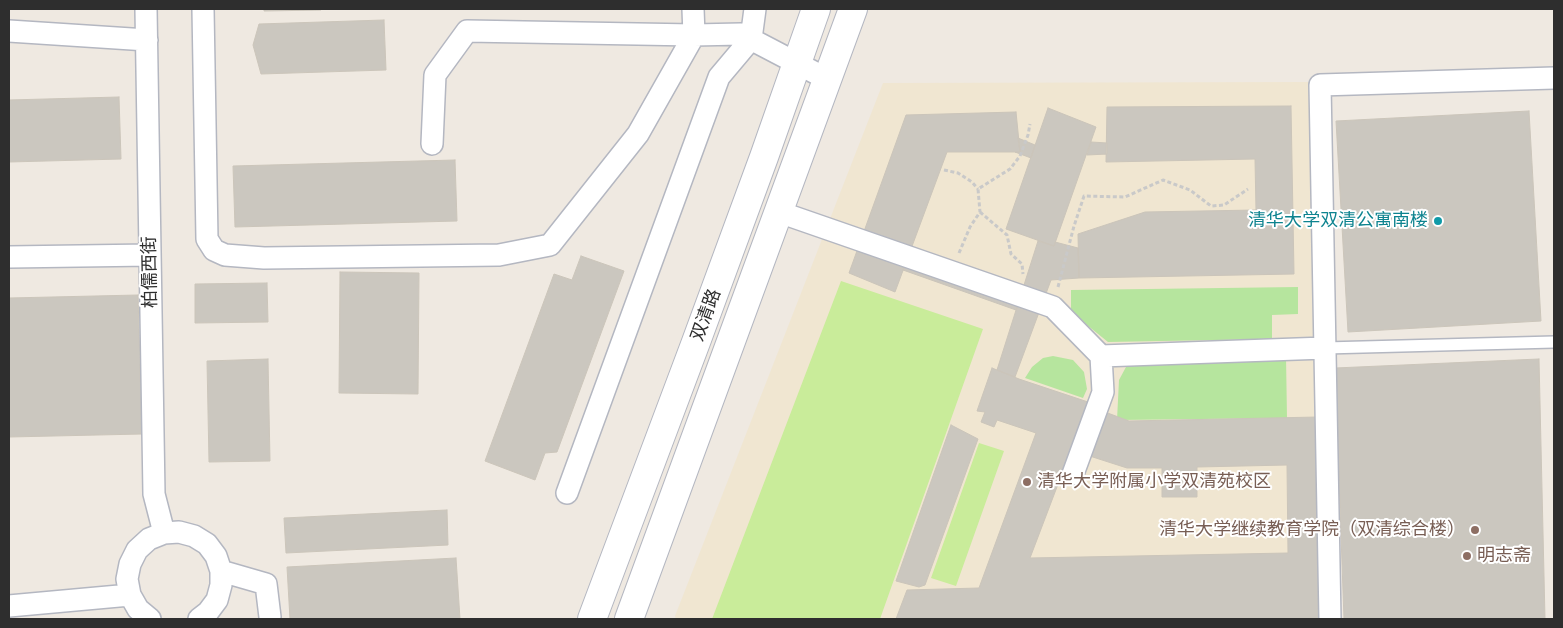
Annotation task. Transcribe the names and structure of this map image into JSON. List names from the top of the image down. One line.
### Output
{"streets":{"main road":["双清路"],"street":["柏儒西街"]},"places":["清华大学双清公寓南楼","清华大学附属小学双清苑校区","清华大学继续教育学院（双清综合楼）","明志斋"]}
